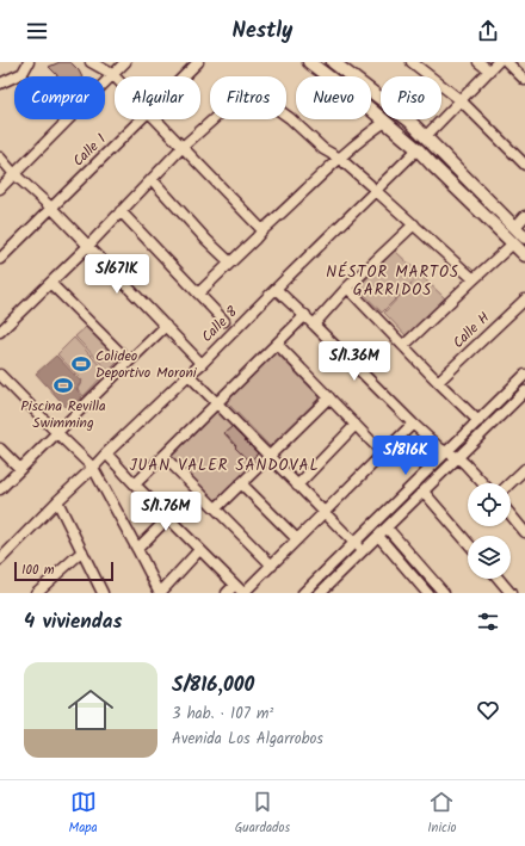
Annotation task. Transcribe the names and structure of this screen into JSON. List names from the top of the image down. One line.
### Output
{"streets":{"street":["Calle 1","Calle 8","Calle H"]},"districts":["NÉSTOR MARTOS GARRIDOS","JUAN VALER SANDOVAL"],"places":{"sports":["Colideo Deportivo Moroni","Piscina Revilla Swimming"]},"scale_bar":"100 m","page":{"header":"Nestly","chip":["Comprar","Alquilar","Filtros","Nuevo","Piso"],"price":["S/671K","S/1.36M","S/816K","S/1.76M"],"scale":"100 m","heading":"4 viviendas","list":[{"name":"S/816,000","note":"3 hab. · 107 m² · Avenida Los Algarrobos"}],"tabs":["Mapa","Guardados","Inicio"]}}
